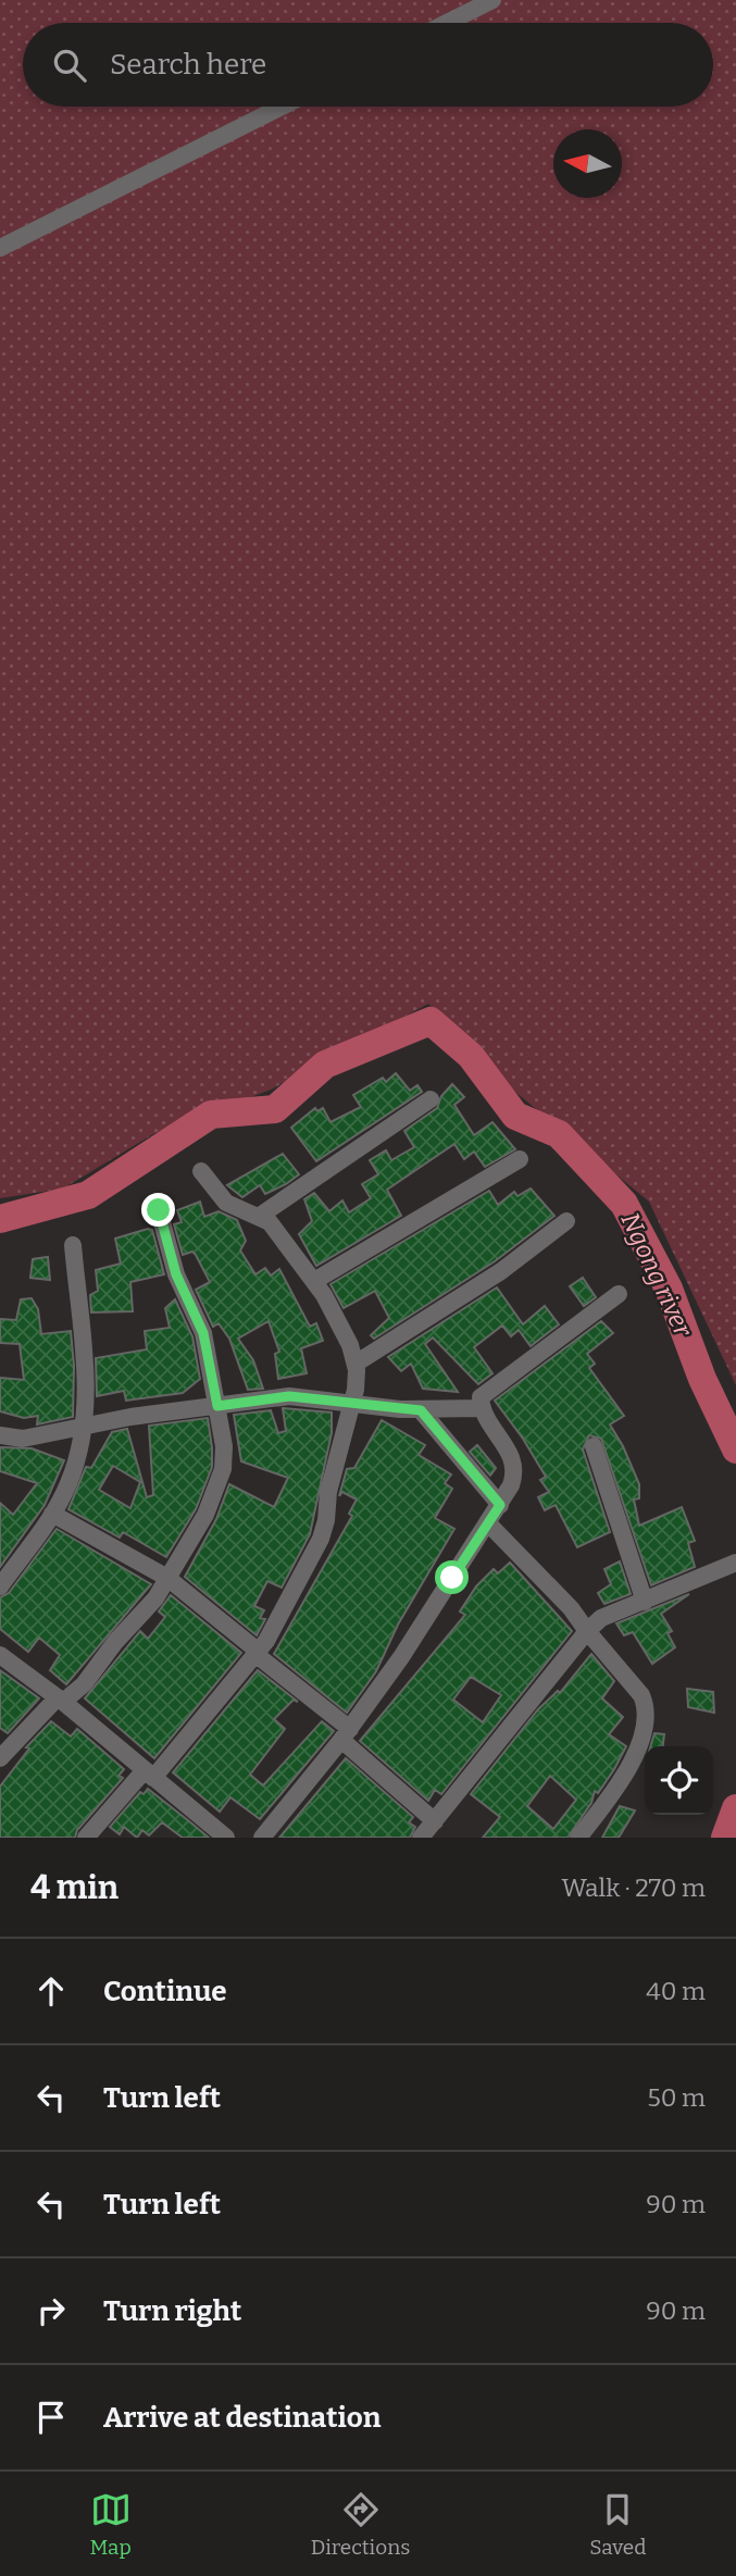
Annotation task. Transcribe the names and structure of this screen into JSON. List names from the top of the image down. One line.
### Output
{"water":["Ngong river"],"north":"left","page":{"search":"Search here","heading":["4 min","Walk · 270 m"],"list":[["Continue","40 m"],["Turn left","50 m"],["Turn left","90 m"],["Turn right","90 m"],"Arrive at destination"],"nav":["Map","Directions","Saved"]}}
